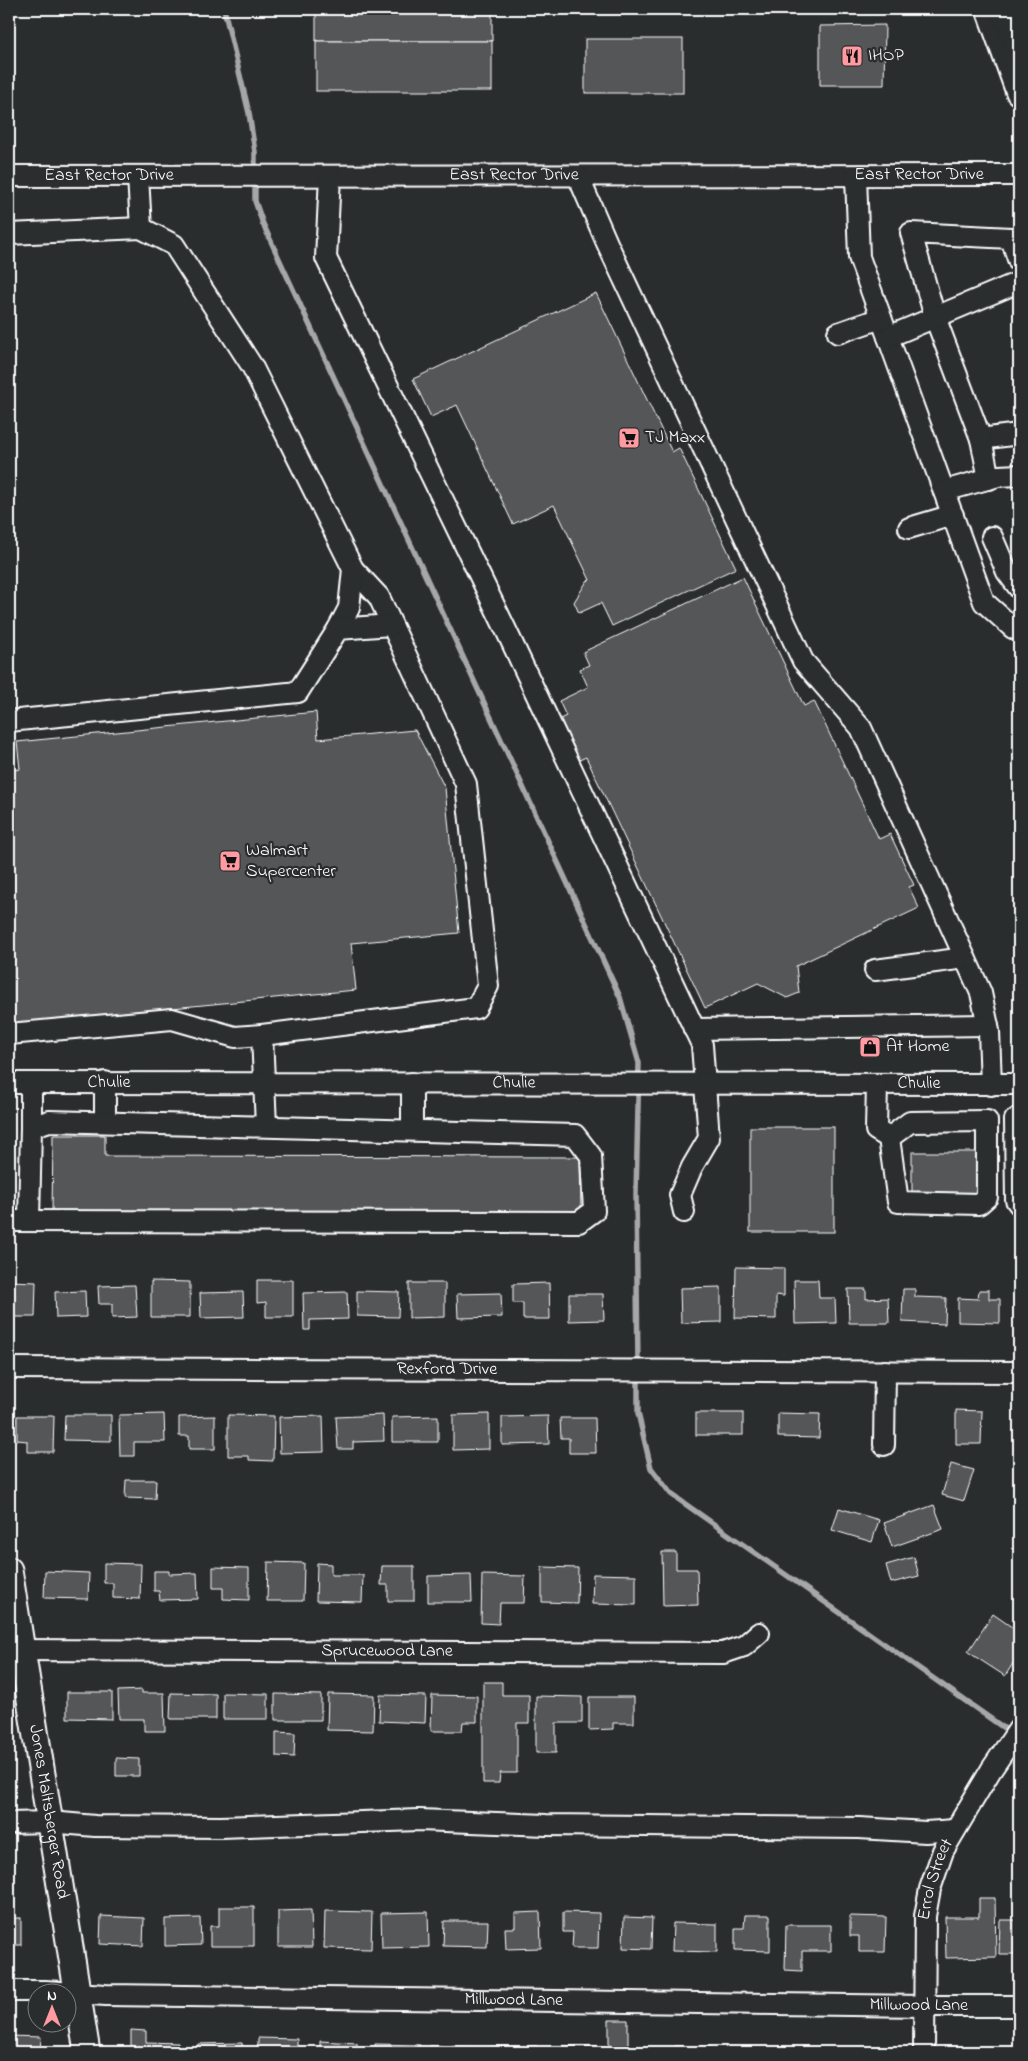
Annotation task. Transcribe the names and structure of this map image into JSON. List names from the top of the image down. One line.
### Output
{"streets":{"main road":["Jones Maltsberger Road"],"street":["East Rector Drive","Chulie","Rexford Drive","Sprucewood Lane","Errol Street","Millwood Lane"]},"crossings":[["Sprucewood Lane","Jones Maltsberger Road"],["Jones Maltsberger Road","Millwood Lane"],["Errol Street","Millwood Lane"]],"places":{"restaurant":["IHOP"],"supermarket":["TJ Maxx","Walmart Supercenter"],"shop":["At Home"]},"north":"top"}
